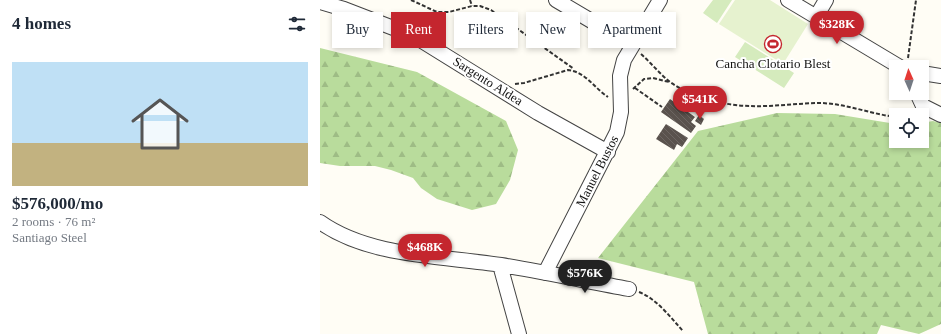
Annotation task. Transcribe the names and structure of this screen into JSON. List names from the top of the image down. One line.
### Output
{"streets":{"street":["Sargento Aldea","Manuel Bustos"]},"crossings":[["Sargento Aldea","Manuel Bustos"]],"places":{"sports":["Cancha Clotario Blest"]},"north":"top","page":{"heading":"4 homes","price":["$328K","$541K","$468K","$576K"],"chip":["Buy","Rent","Filters","New","Apartment"],"list":[{"name":"$576,000/mo","note":"2 rooms · 76 m² · Santiago Steel"}]}}
